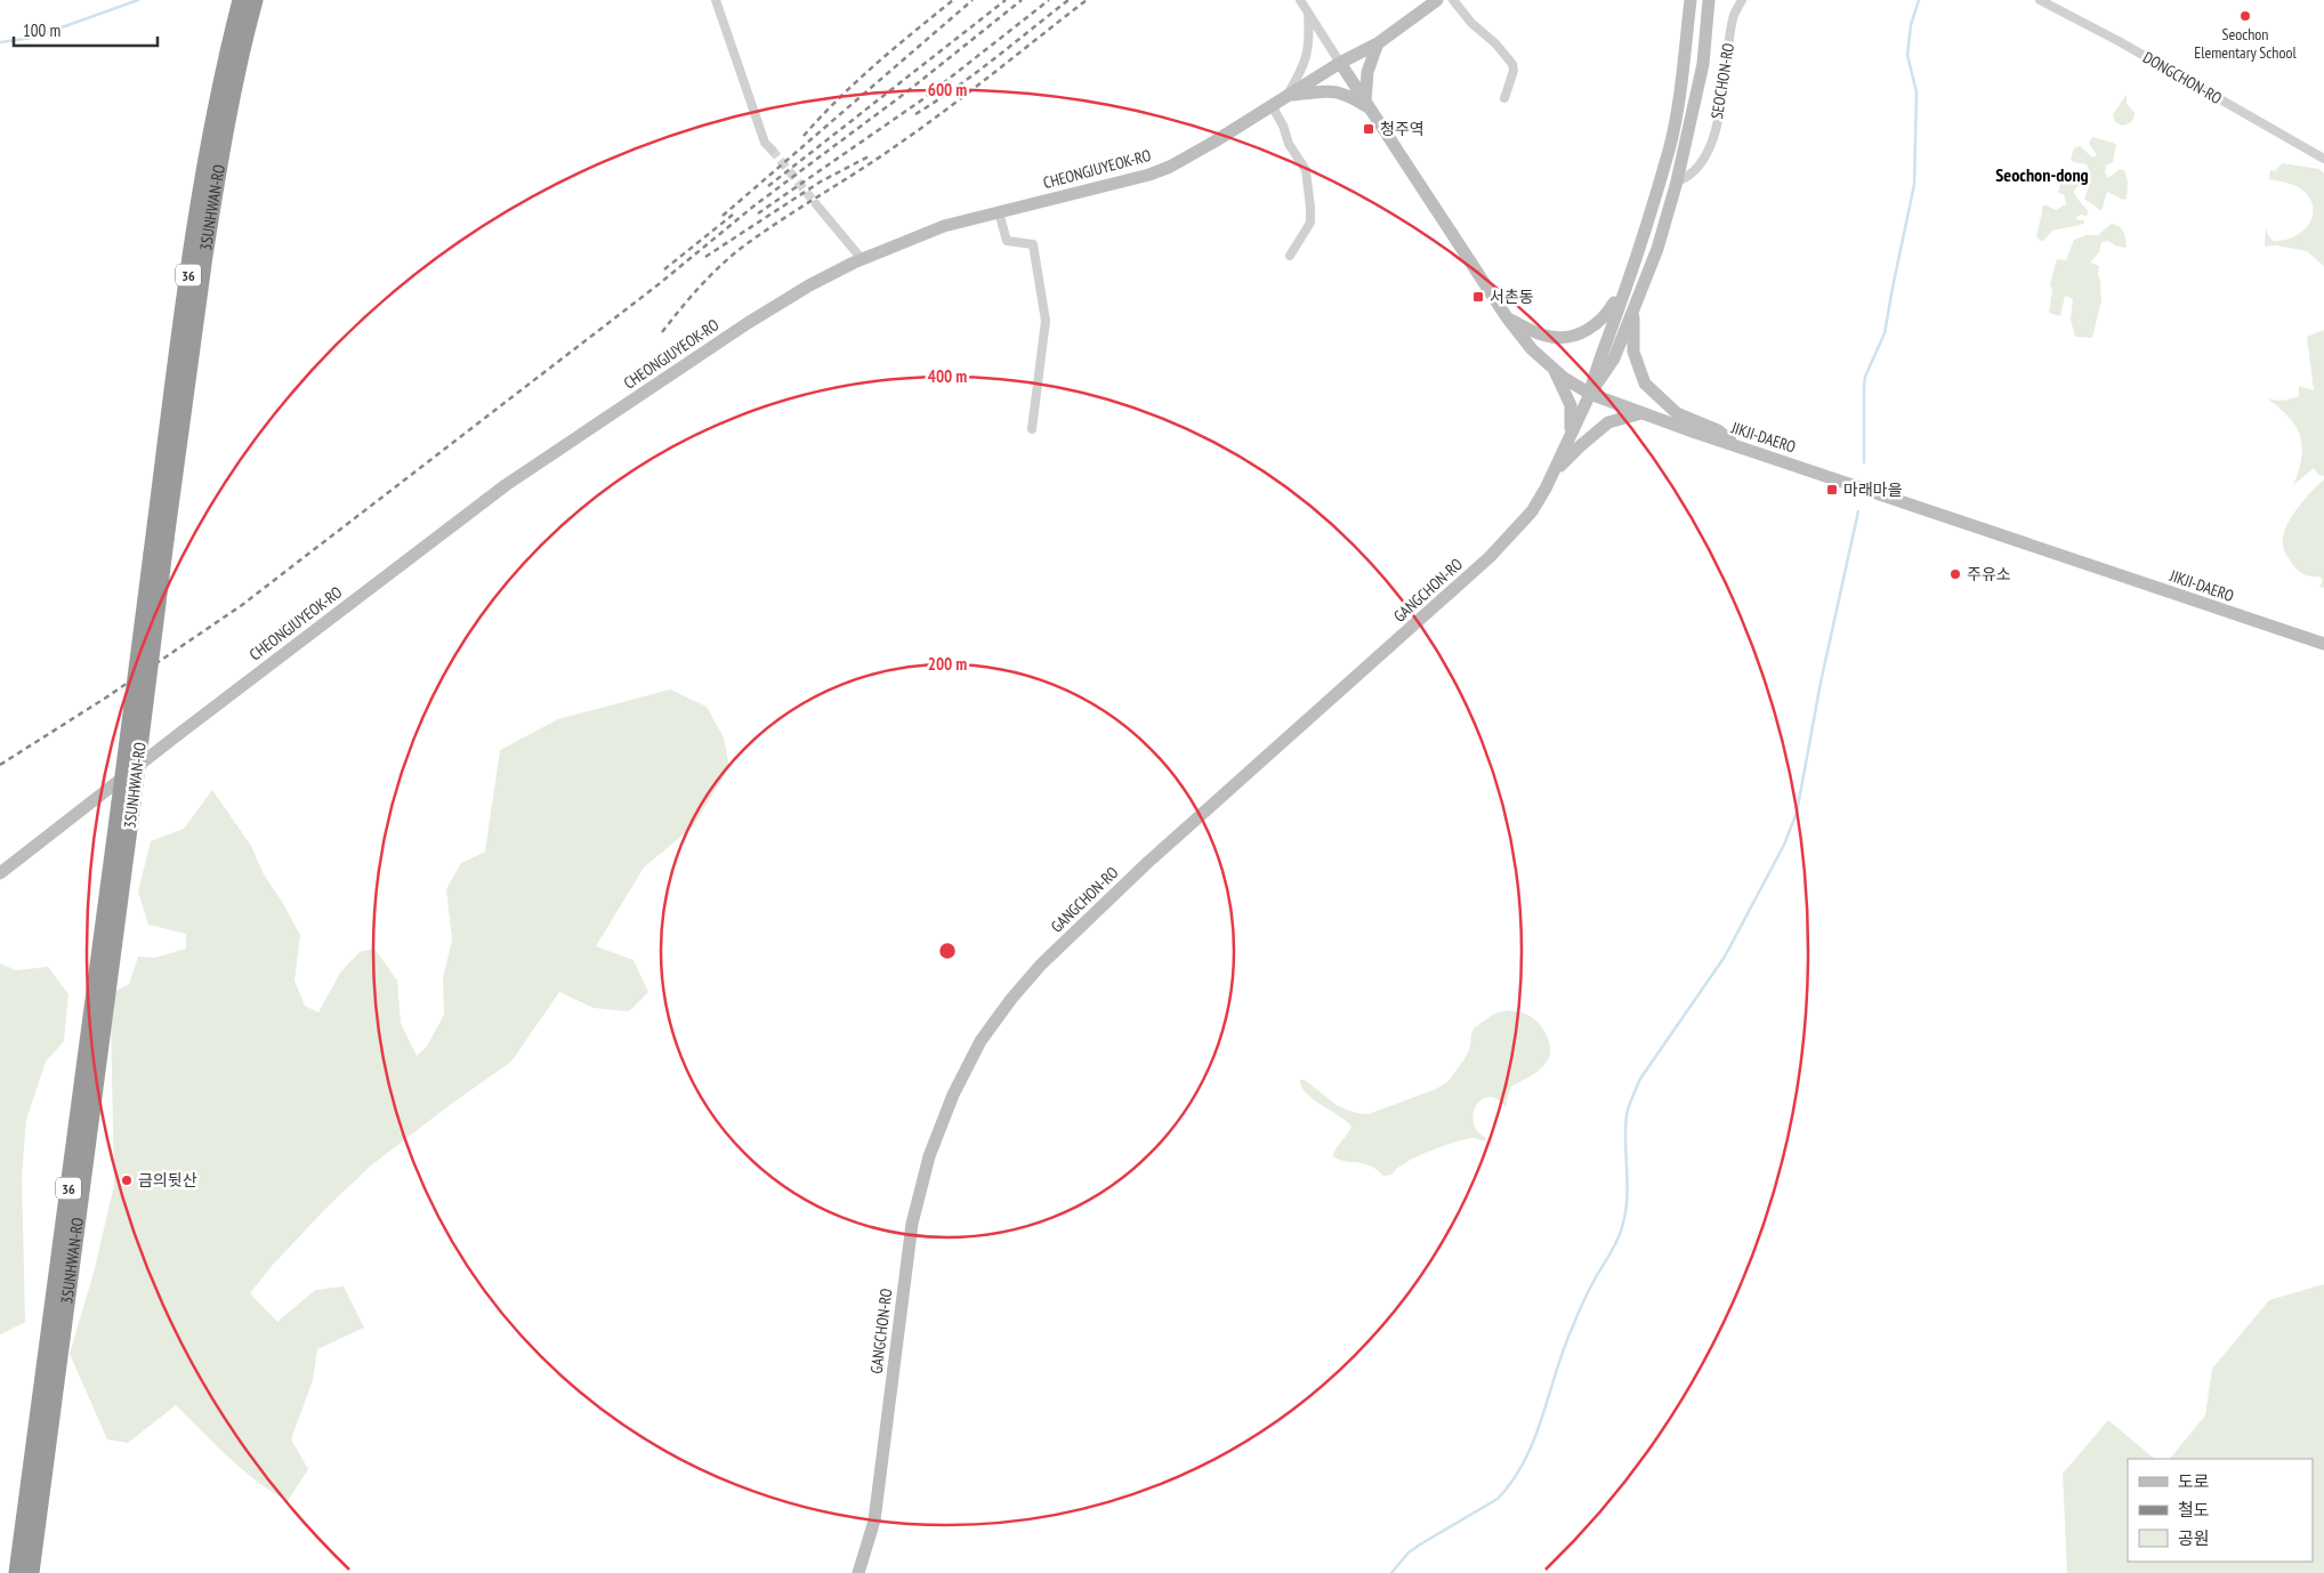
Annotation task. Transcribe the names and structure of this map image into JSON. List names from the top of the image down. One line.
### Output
{"streets":{"highway":["3SUNHWAN-RO","36"],"main road":["CHEONGJUYEOK-RO","JIKJI-DAERO","GANGCHON-RO"],"street":["DONGCHON-RO","SEOCHON-RO"]},"crossings":[["CHEONGJUYEOK-RO","JIKJI-DAERO"],["JIKJI-DAERO","GANGCHON-RO"]],"districts":["Seochon-dong"],"places":{"other":["Seochon Elementary School","주유소","금의뒷산"],"transit":["청주역","서촌동","마래마을"]},"legend":["도로","철도","공원"],"scale_bar":"100 m","rings":["600 m","400 m","200 m"]}
